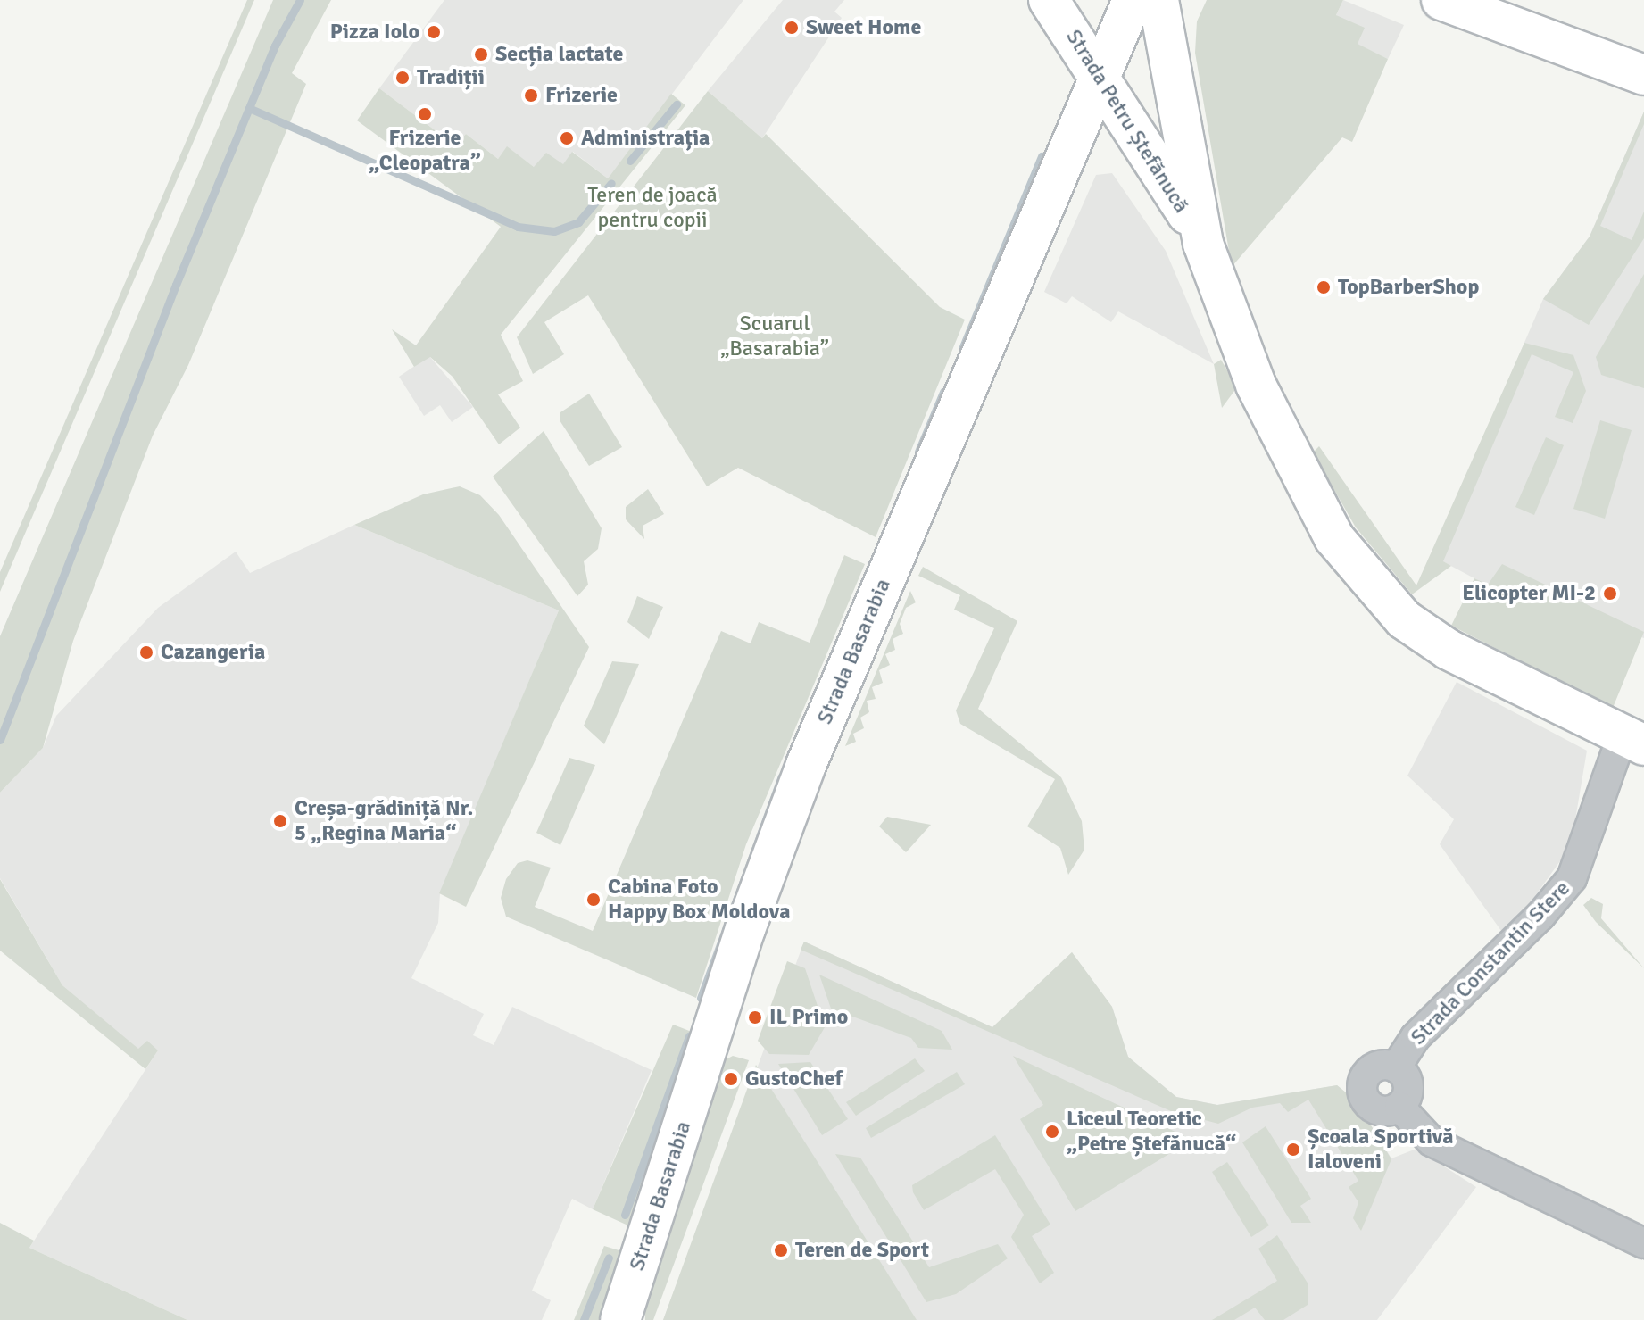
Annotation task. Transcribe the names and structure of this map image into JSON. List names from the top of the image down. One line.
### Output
{"streets":{"main road":["Strada Petru Ștefănucă","Strada Basarabia"],"street":["Strada Constantin Stere"]},"crossings":[["Strada Petru Ștefănucă","Strada Basarabia"],["Strada Petru Ștefănucă","Strada Constantin Stere"]],"parks":["Teren de joacă pentru copii","Scuarul „Basarabia”"],"places":["Sweet Home","Pizza Iolo","Secția lactate","Tradiții","Frizerie","Frizerie „Cleopatra”","Administrația","TopBarberShop","Elicopter MI-2","Cazangeria","Creșa-grădiniță Nr. 5 „Regina Maria“","Cabina Foto Happy Box Moldova","IL Primo","GustoChef","Liceul Teoretic „Petre Ștefănucă“","Școala Sportivă Ialoveni","Teren de Sport"]}
